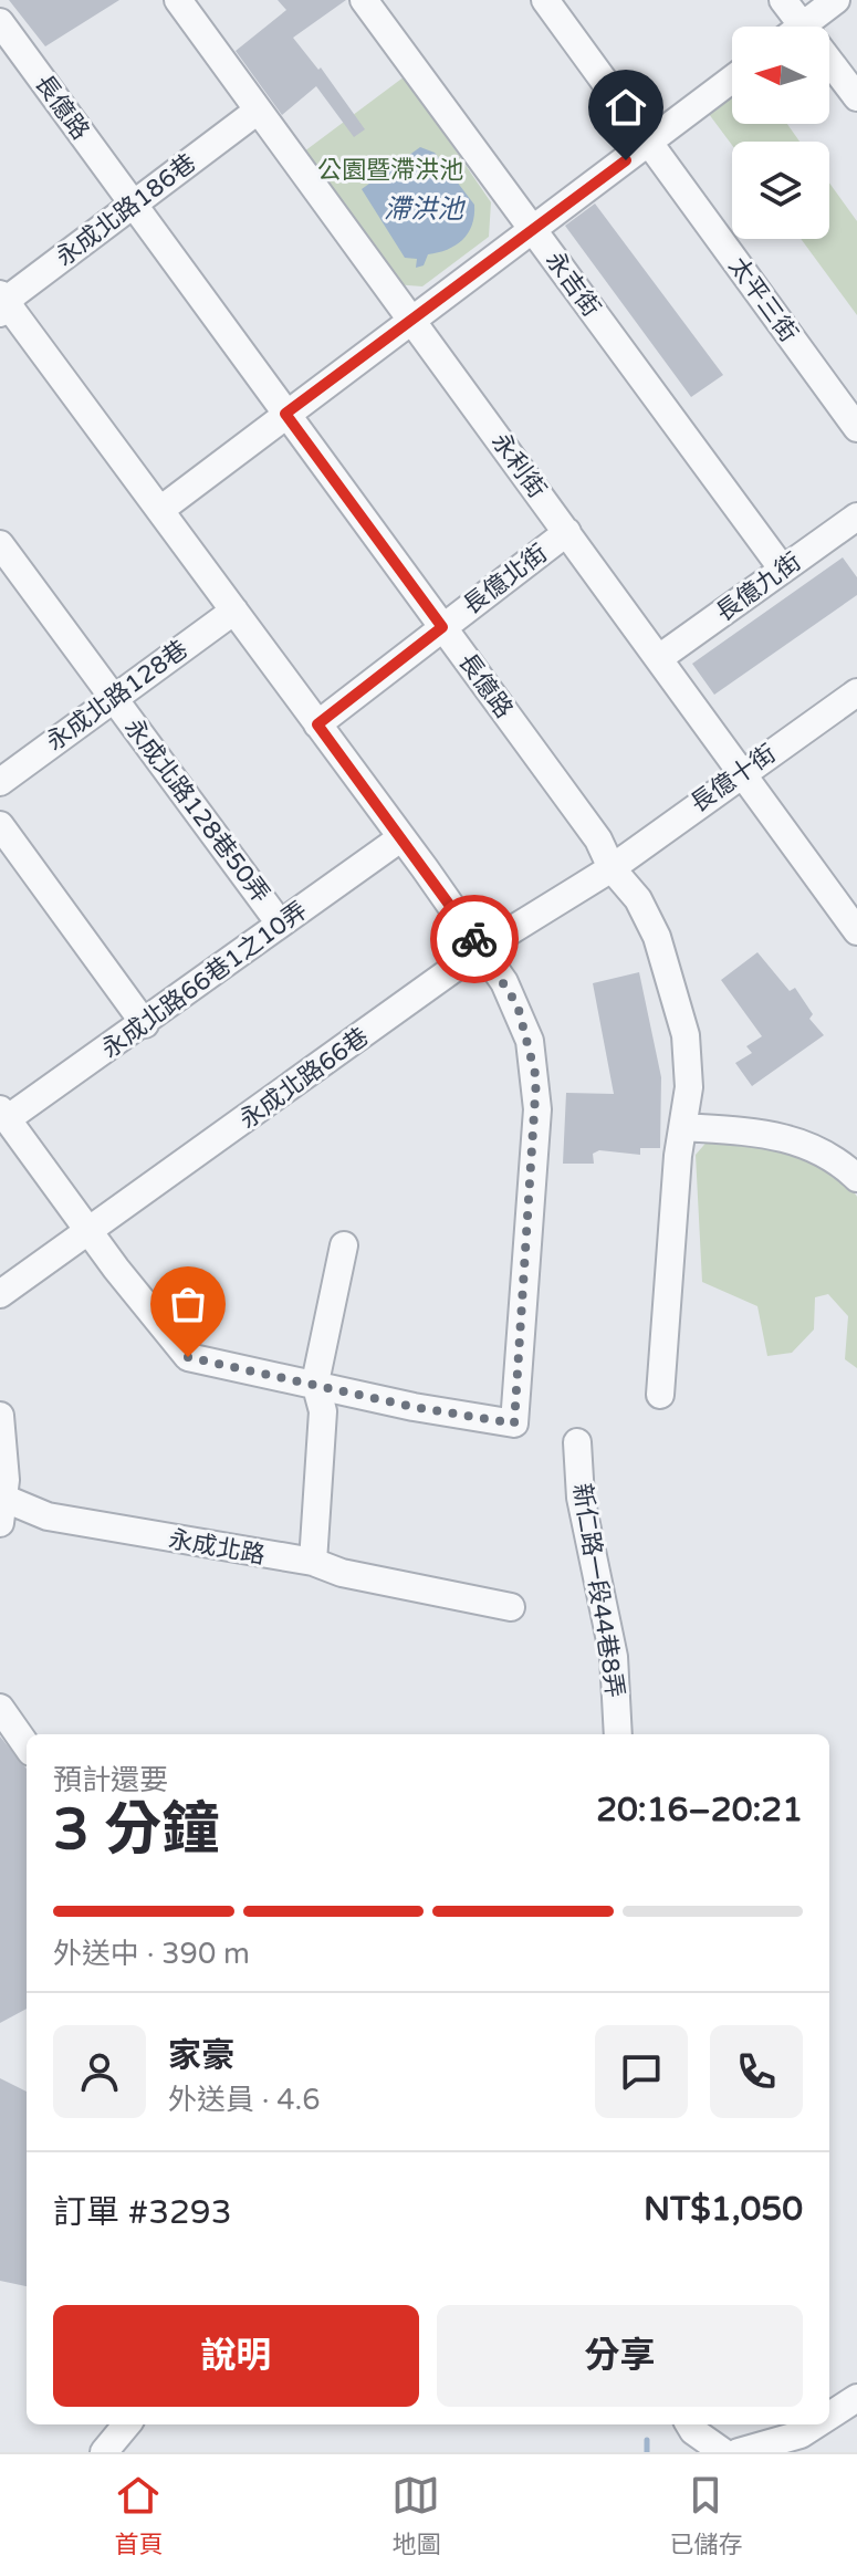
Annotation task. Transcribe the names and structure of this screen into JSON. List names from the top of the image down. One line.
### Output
{"streets":{"street":["長億路","永成北路186巷","永吉街","太平三街","永利街","長億北街","長億九街","永成北路128巷","長億十街","永成北路128巷50弄","永成北路66巷1之10弄","永成北路66巷","永成北路","新仁路一段44巷8弄"]},"crossings":[["長億路","永成北路186巷"],["長億路","長億北街"],["長億路","長億十街"],["長億路","永成北路66巷"],["永成北路186巷","永利街"],["永吉街","長億九街"],["永利街","長億北街"],["永利街","長億九街"],["永利街","長億十街"],["永成北路128巷","永成北路128巷50弄"],["長億十街","永成北路66巷"],["永成北路128巷50弄","永成北路66巷1之10弄"]],"water":["滯洪池"],"parks":["公園暨滯洪池"],"north":"left","page":{"heading":["3 分鐘","預計還要","20:16–20:21"],"panel":["家豪","外送員 · 4.6","訂單 #3293","NT$1,050"],"bar":"外送中 · 390 m","buttons":["說明","分享"],"tabs":["首頁","地圖","已儲存"]}}
